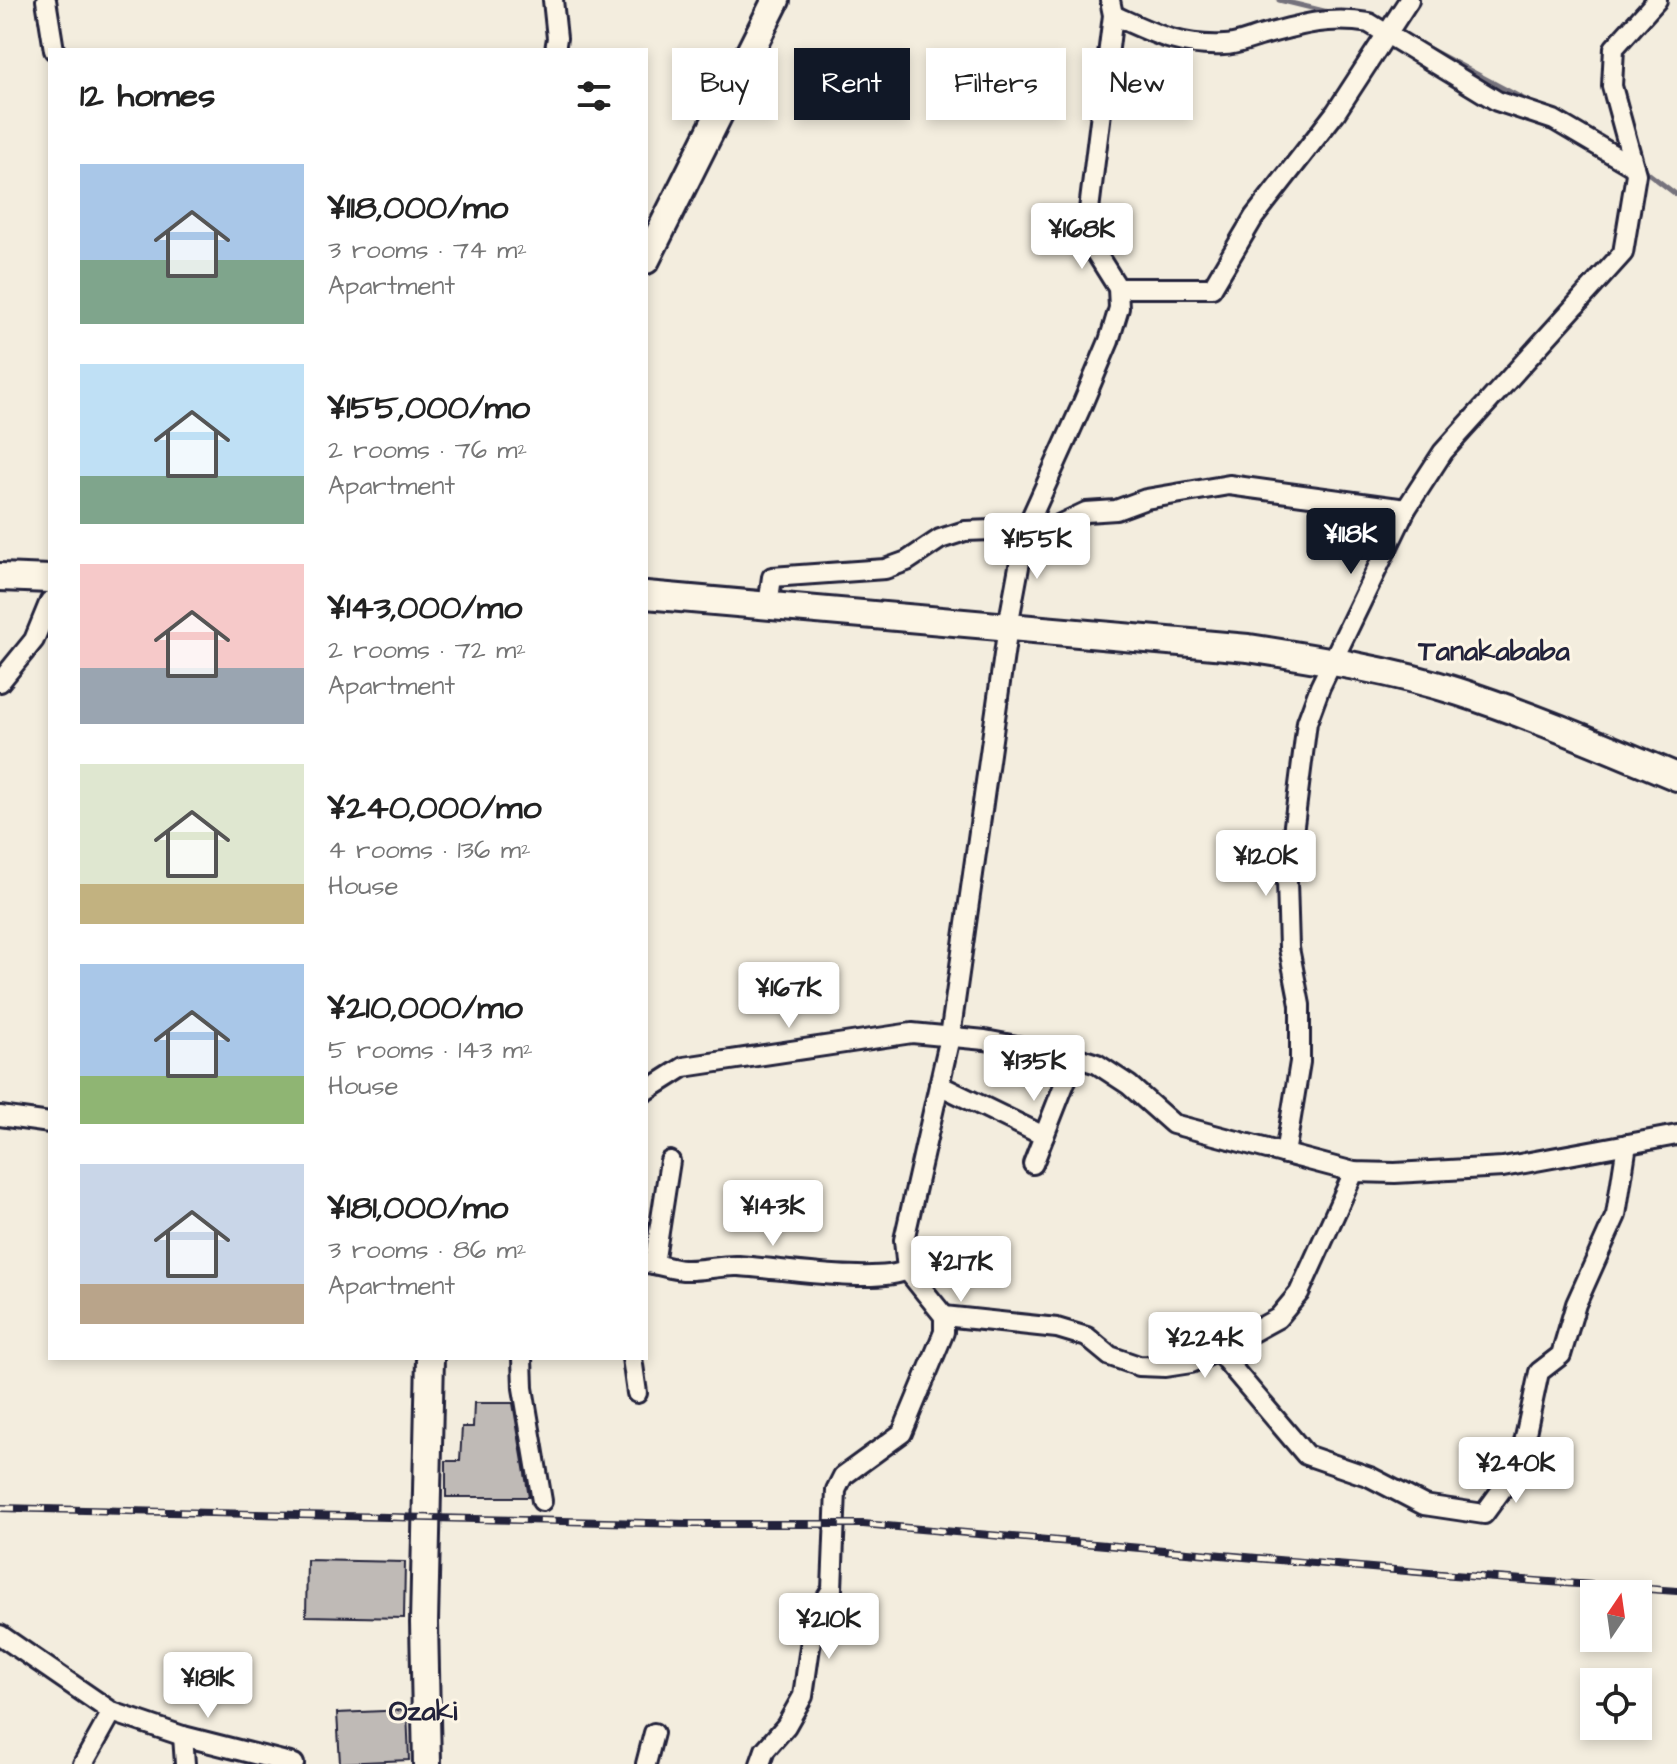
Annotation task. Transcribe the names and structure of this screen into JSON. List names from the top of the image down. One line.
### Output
{"districts":["Tanakababa","Ozaki"],"north":"top","page":{"chip":["Buy","Rent","Filters","New"],"heading":"12 homes","list":[{"name":"¥118,000/mo","note":"3 rooms · 74 m² · Apartment"},{"name":"¥155,000/mo","note":"2 rooms · 76 m² · Apartment"},{"name":"¥143,000/mo","note":"2 rooms · 72 m² · Apartment"},{"name":"¥240,000/mo","note":"4 rooms · 136 m² · House"},{"name":"¥210,000/mo","note":"5 rooms · 143 m² · House"},{"name":"¥181,000/mo","note":"3 rooms · 86 m² · Apartment"}],"price":["¥168K","¥118K","¥155K","¥120K","¥167K","¥135K","¥143K","¥217K","¥224K","¥240K","¥210K","¥181K"]}}
